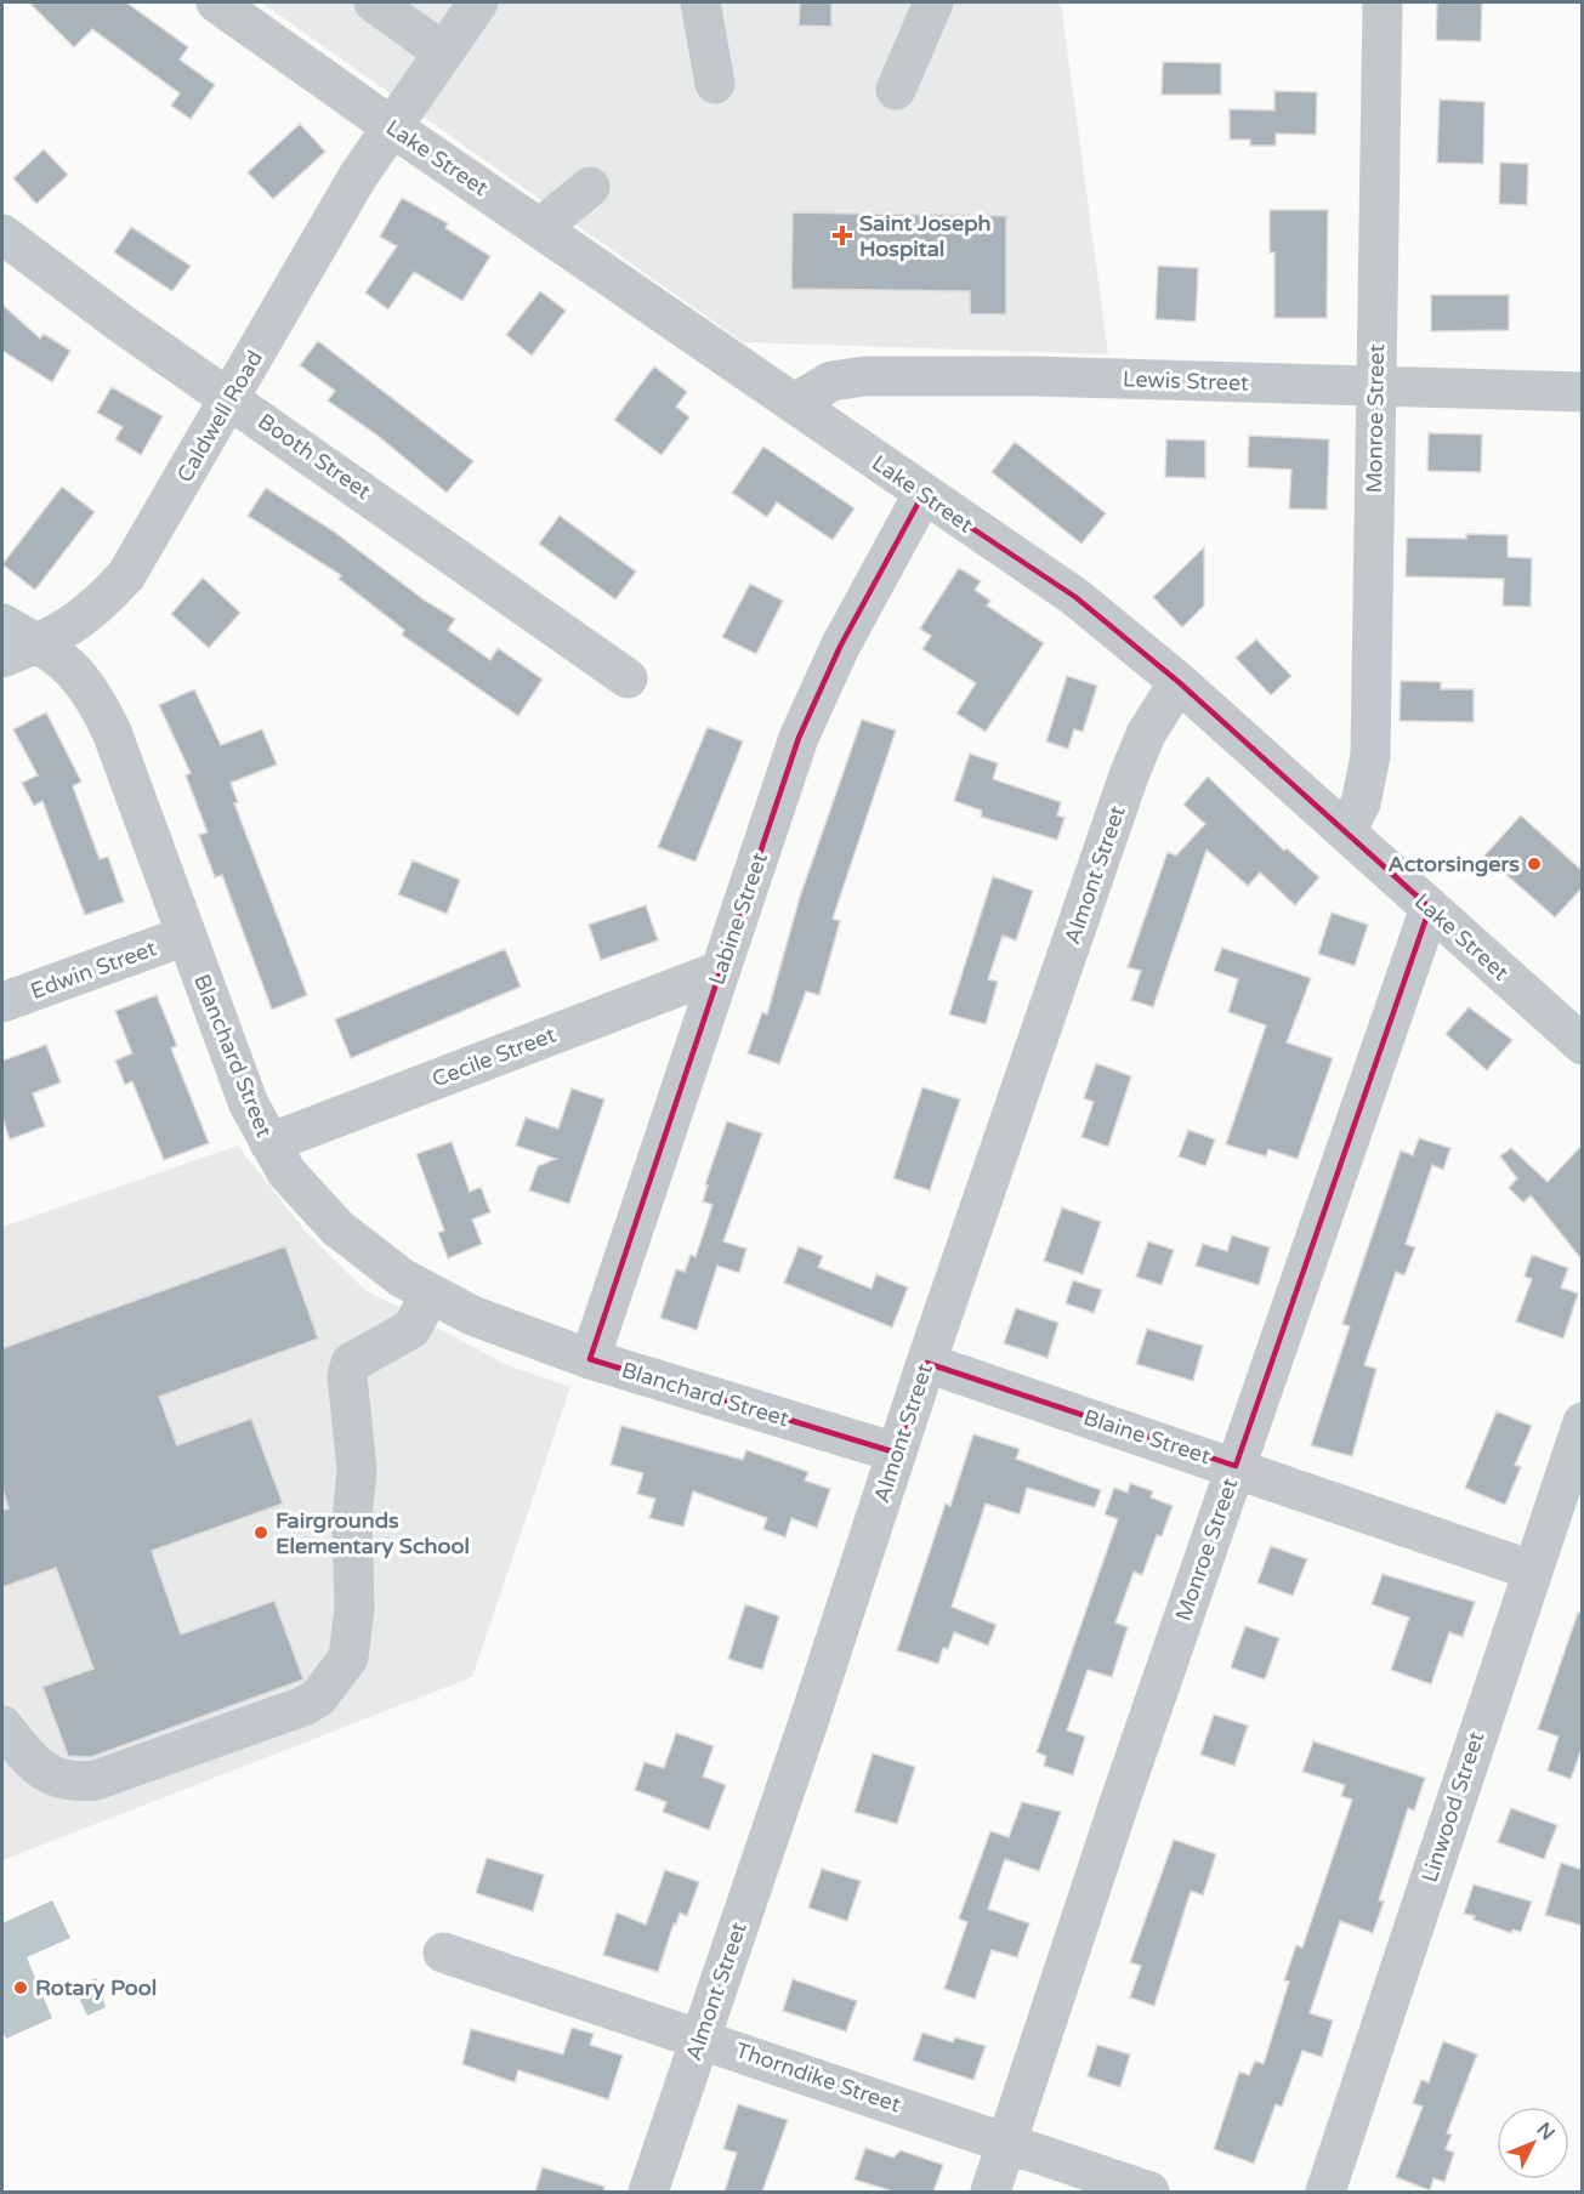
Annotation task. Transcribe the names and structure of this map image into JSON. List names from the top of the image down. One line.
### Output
{"streets":{"street":["Lake Street","Lewis Street","Caldwell Road","Monroe Street","Booth Street","Almont Street","Labine Street","Edwin Street","Blanchard Street","Cecile Street","Blaine Street","Linwood Street","Thorndike Street"]},"crossings":[["Lake Street","Lewis Street"],["Lake Street","Caldwell Road"],["Lake Street","Monroe Street"],["Lake Street","Almont Street"],["Lake Street","Labine Street"],["Lewis Street","Monroe Street"],["Caldwell Road","Booth Street"],["Caldwell Road","Blanchard Street"],["Monroe Street","Blaine Street"],["Monroe Street","Thorndike Street"],["Almont Street","Blanchard Street"],["Almont Street","Blaine Street"],["Almont Street","Thorndike Street"],["Labine Street","Blanchard Street"],["Labine Street","Cecile Street"],["Edwin Street","Blanchard Street"],["Blanchard Street","Cecile Street"],["Blaine Street","Linwood Street"]],"places":{"health":["Saint Joseph Hospital"],"other":["Actorsingers","Fairgrounds Elementary School","Rotary Pool"]},"north":"top right"}
